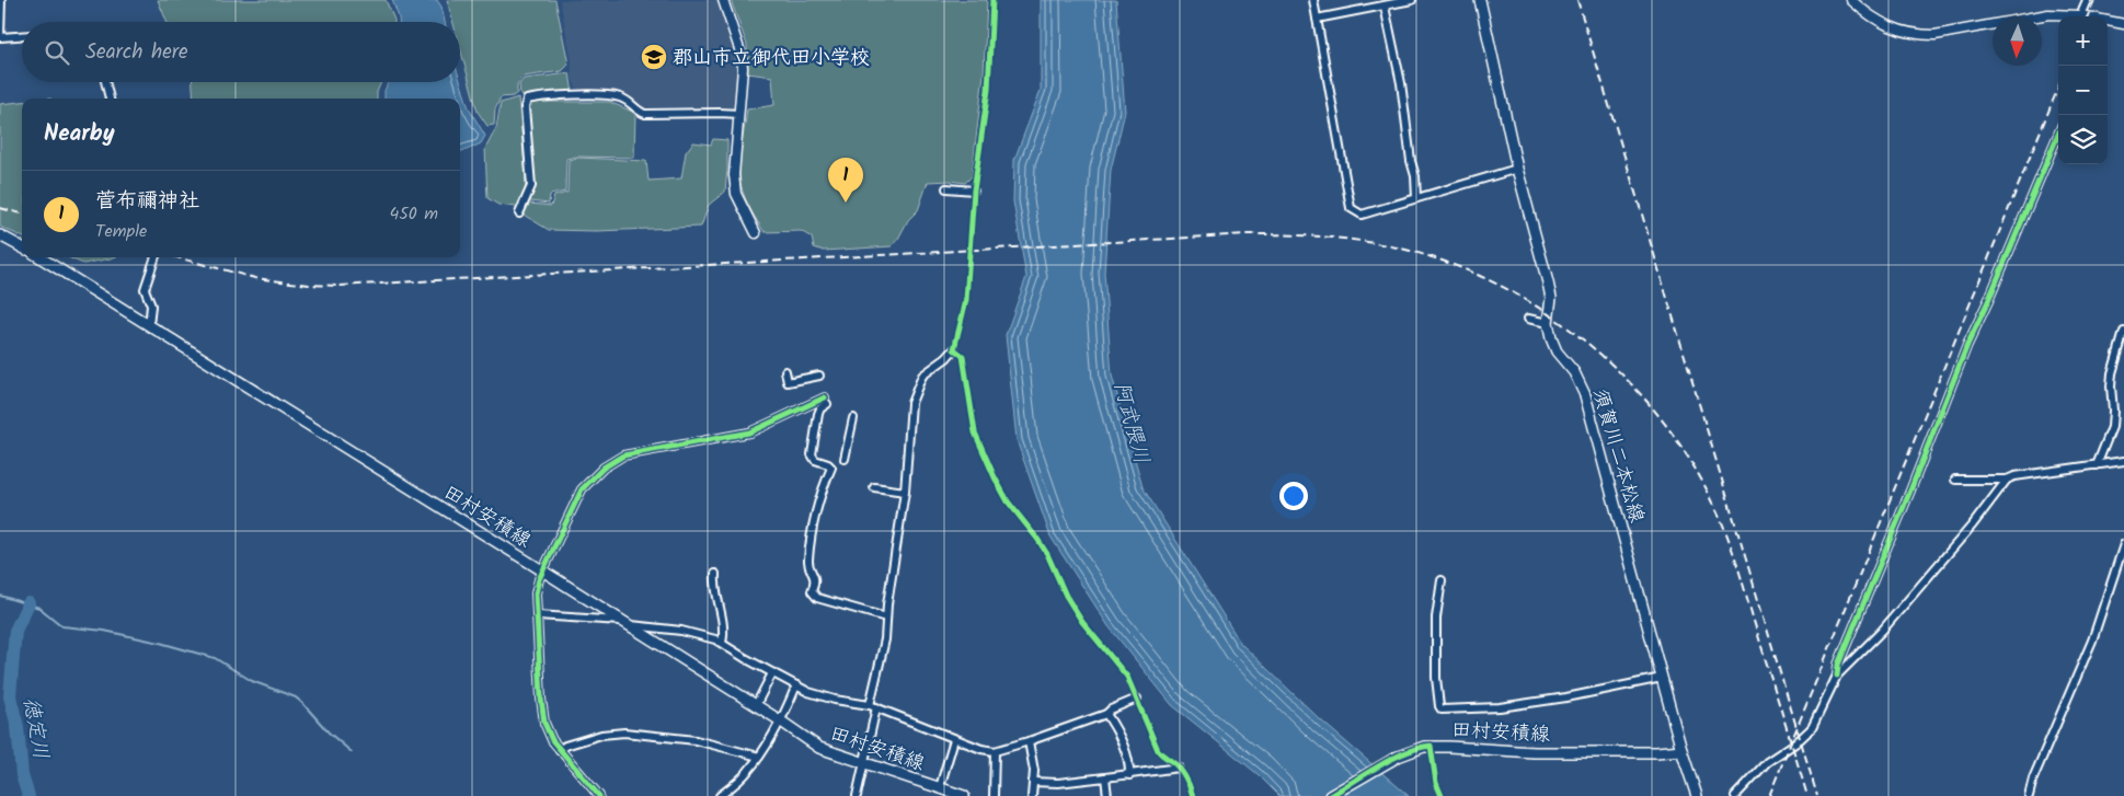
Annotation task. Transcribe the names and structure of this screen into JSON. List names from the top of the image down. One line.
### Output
{"streets":{"main road":["須賀川二本松線","田村安積線"]},"crossings":[["須賀川二本松線","田村安積線"]],"water":["阿武隈川","徳定川"],"places":{"school or university":["郡山市立御代田小学校"]},"north":"bottom","page":{"map_buttons":["+","−"],"search":"Search here","heading":"Nearby","pins":"1","list":[{"mark":"1","name":"菅布禰神社","note":"Temple","value":"450 m"}]}}
